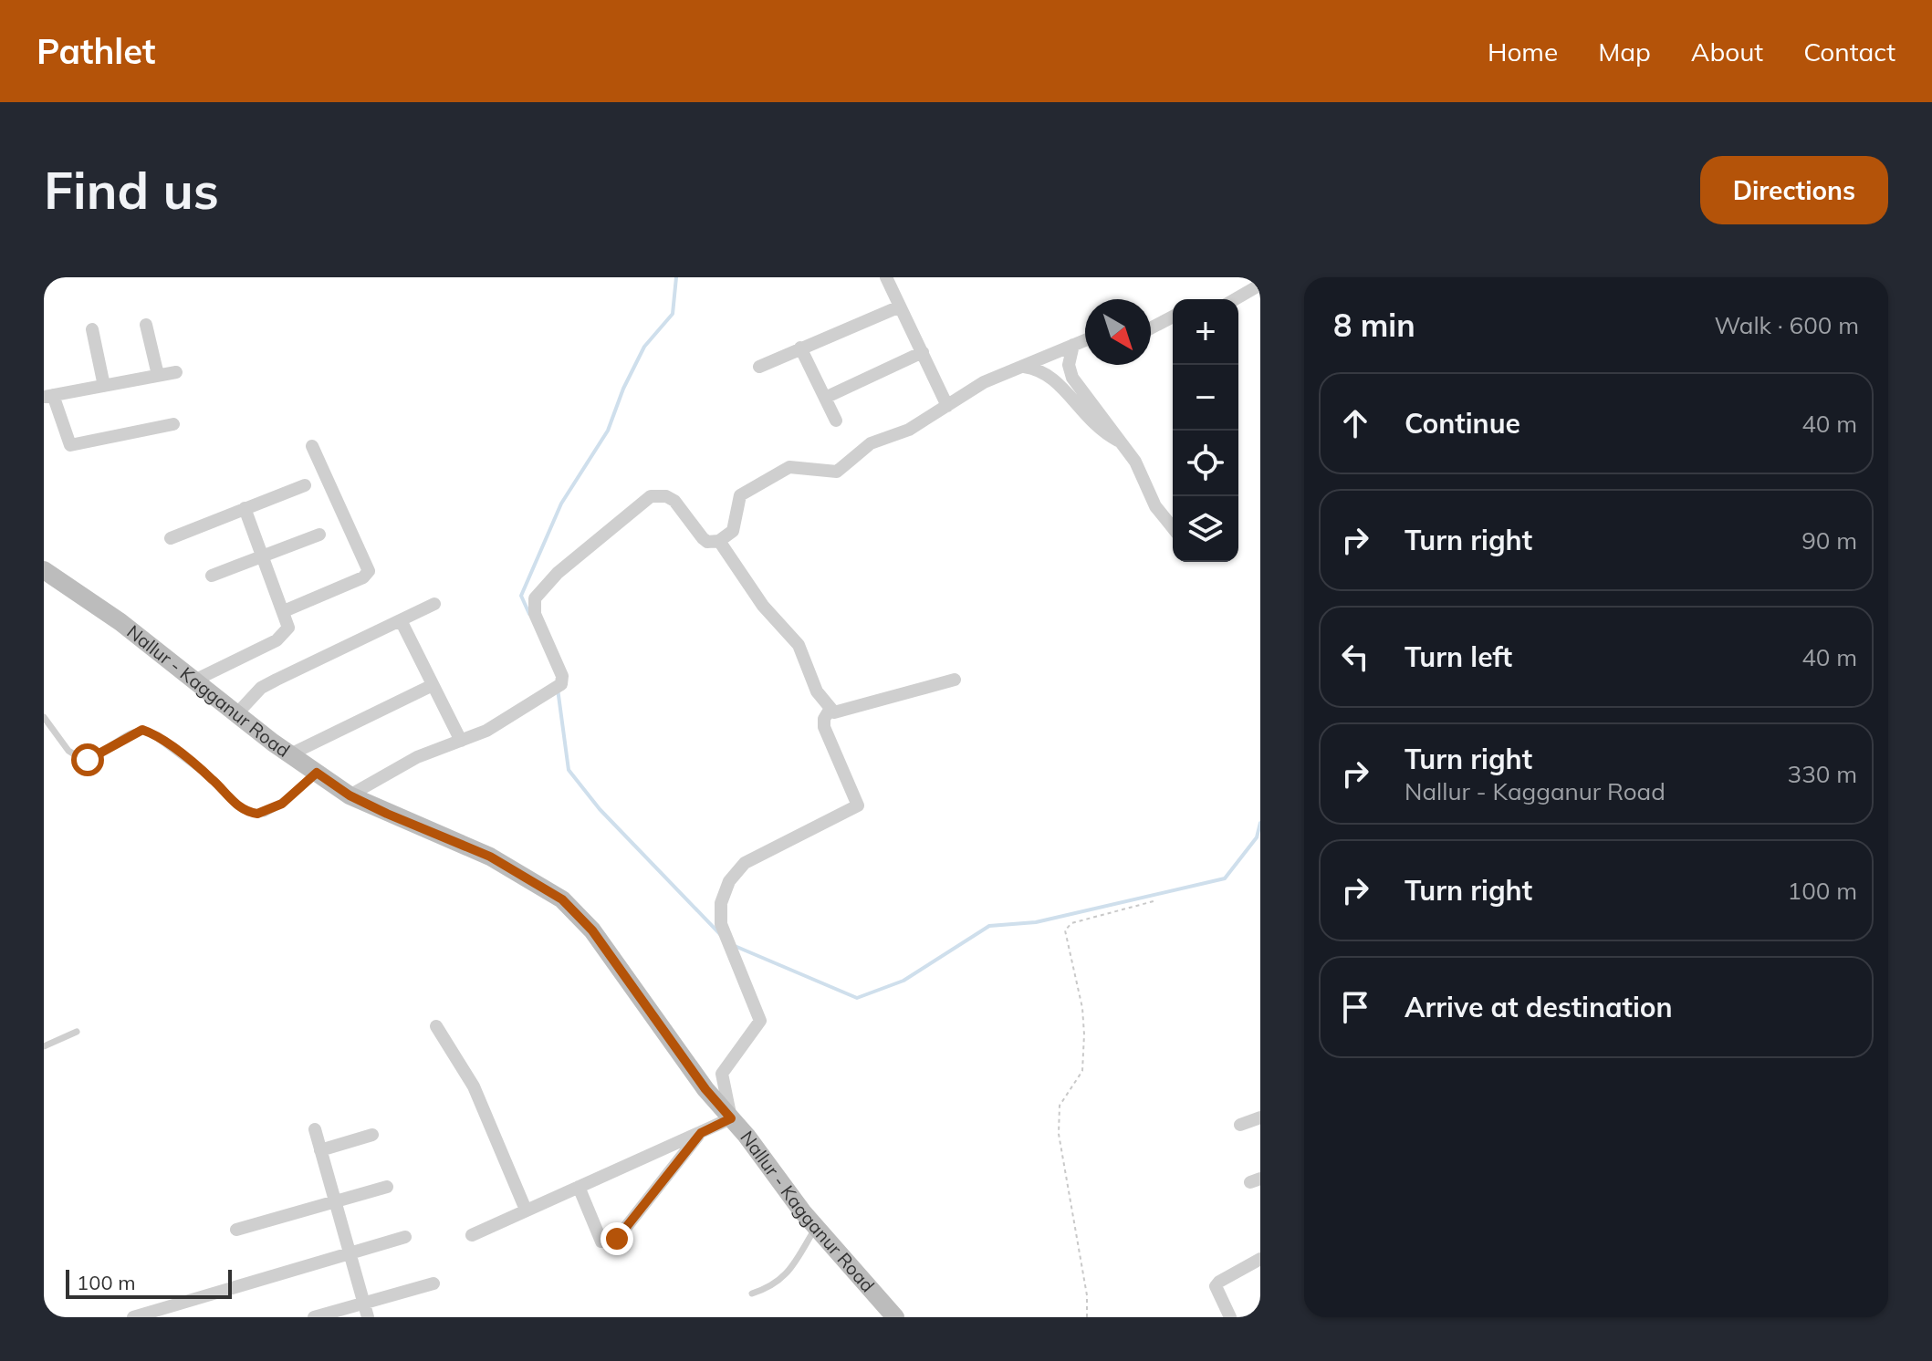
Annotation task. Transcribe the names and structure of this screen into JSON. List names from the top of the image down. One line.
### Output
{"streets":{"main road":["Nallur - Kagganur Road"]},"scale_bar":"100 m","north":"bottom right","page":{"header":"Pathlet","nav":["Home","Map","About","Contact"],"buttons":"Directions","title":"Find us","heading":["8 min","Walk · 600 m"],"map_buttons":["+","−"],"list":[["Continue","40 m"],["Turn right","90 m"],["Turn left","40 m"],["Turn right","Nallur - Kagganur Road","330 m"],["Turn right","100 m"],"Arrive at destination"],"scale":"100 m"}}
